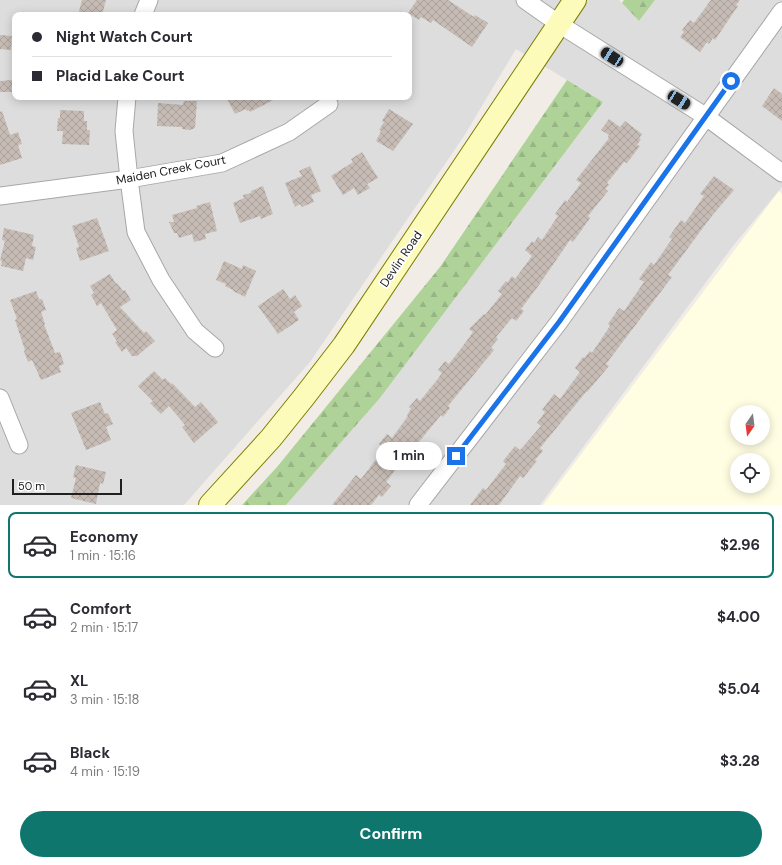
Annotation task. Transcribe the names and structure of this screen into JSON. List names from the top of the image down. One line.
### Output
{"streets":{"main road":["Devlin Road"],"street":["Maiden Creek Court"]},"scale_bar":"50 m","north":"bottom","page":{"banner":["Night Watch Court","Placid Lake Court"],"bubble":"1 min","scale":"50 m","list":[{"name":"Economy","note":"1 min · 15:16","value":"$2.96"},{"name":"Comfort","note":"2 min · 15:17","value":"$4.00"},{"name":"XL","note":"3 min · 15:18","value":"$5.04"},{"name":"Black","note":"4 min · 15:19","value":"$3.28"}],"buttons":"Confirm"}}
